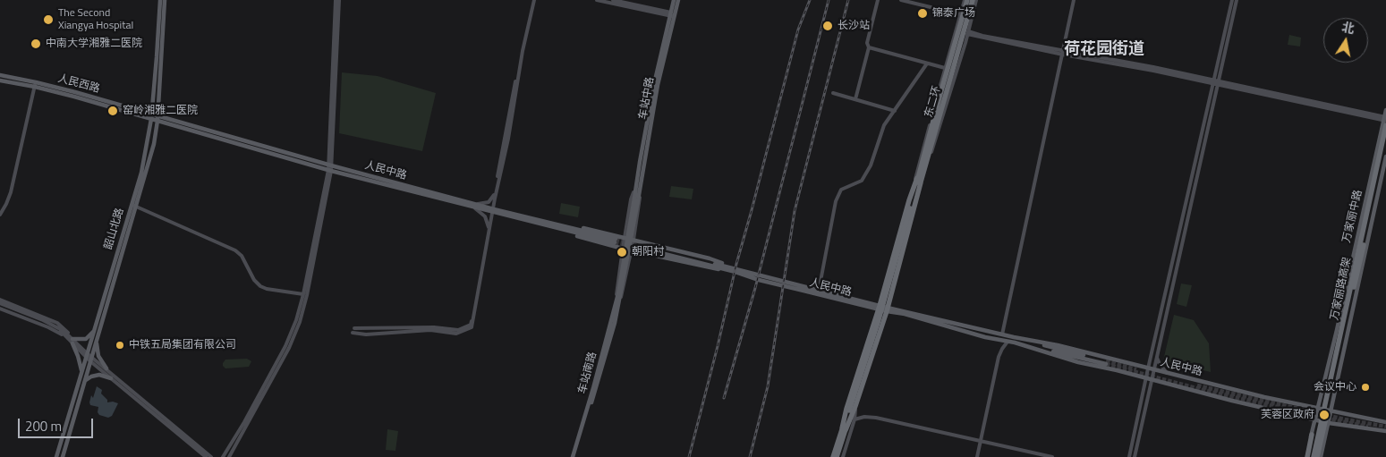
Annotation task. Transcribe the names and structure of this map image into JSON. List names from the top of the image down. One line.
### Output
{"streets":{"highway":["东二环","万家丽路高架"],"main road":["人民西路","车站中路","人民中路","万家丽中路","韶山北路","车站南路"]},"crossings":[["人民西路","人民中路"],["人民西路","韶山北路"],["车站中路","车站南路"],["人民中路","万家丽中路"],["人民中路","韶山北路"],["万家丽中路","万家丽路高架"]],"districts":["荷花园街道"],"places":["锦泰广场","The Second Xiangya Hospital","长沙站","中南大学湘雅二医院","窑岭湘雅二医院","朝阳村","中铁五局集团有限公司","会议中心","芙蓉区政府"],"scale_bar":"200 m","north":"top"}
